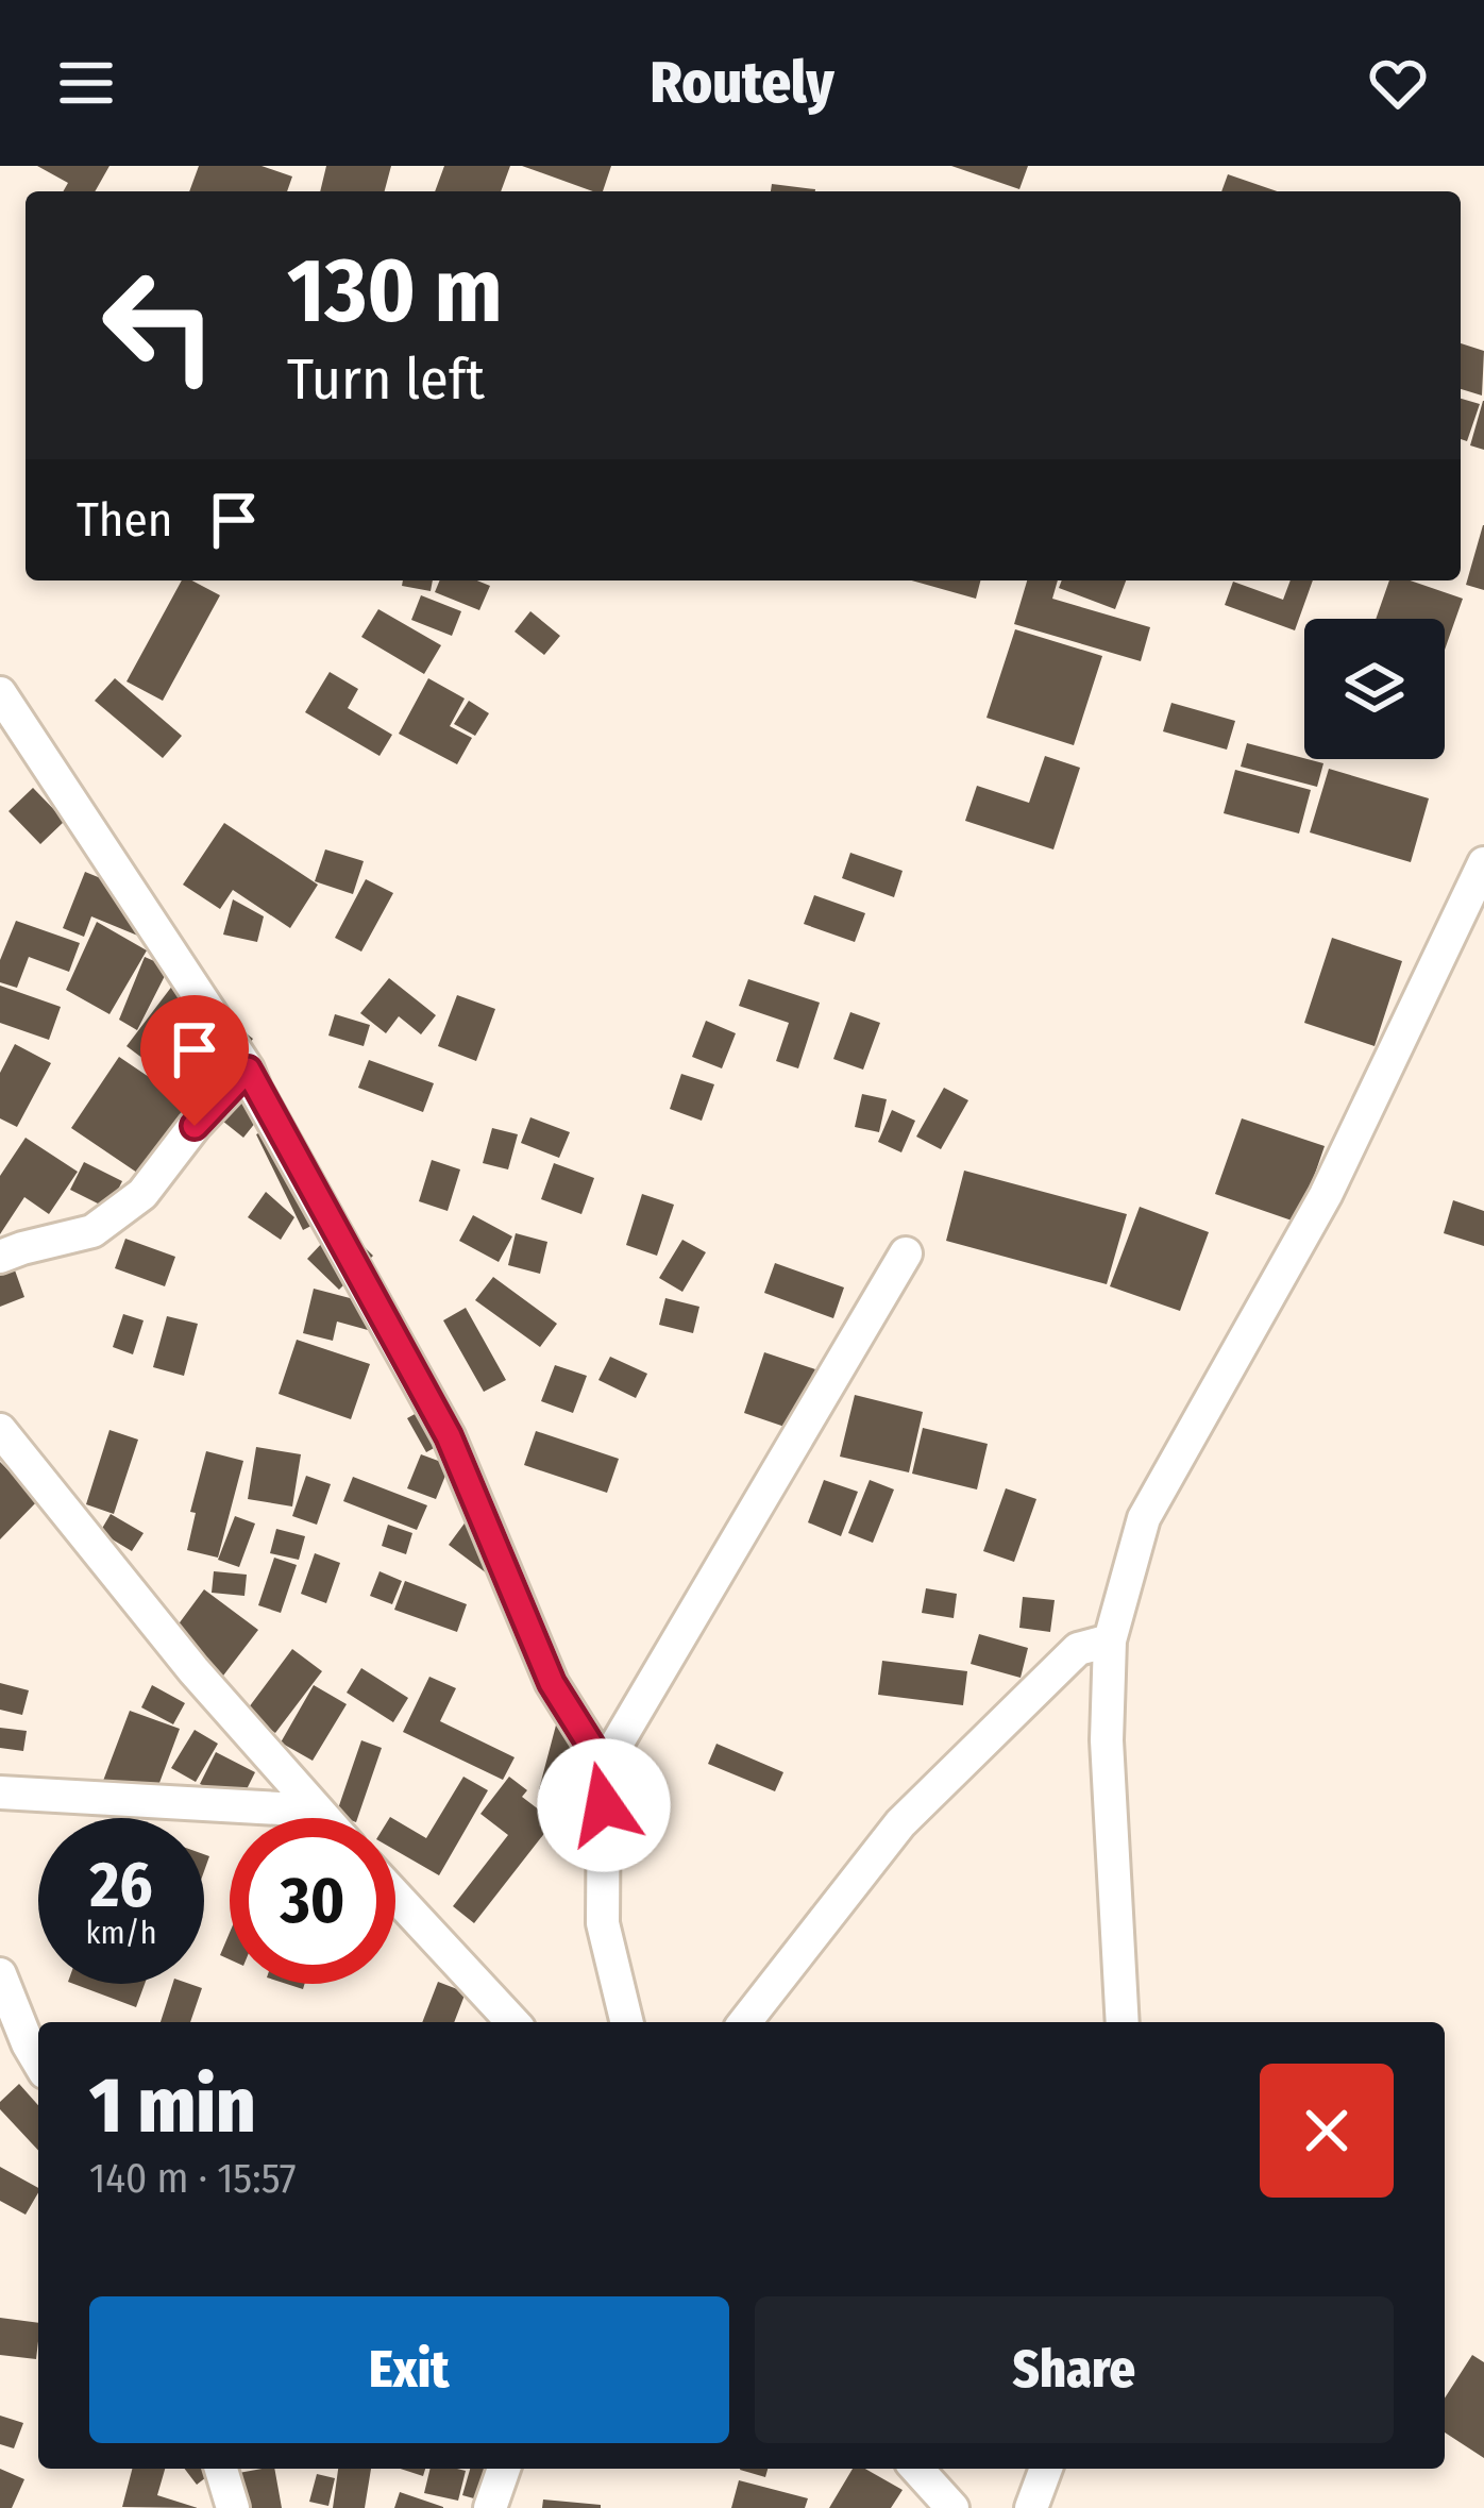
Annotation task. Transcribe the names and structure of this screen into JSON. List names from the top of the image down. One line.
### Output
{"page":{"header":"Routely","turn":["130 m","Turn left"],"then":"Then","speed":"26 km/h","limit":"30","heading":["1 min","140 m · 15:57"],"buttons":["Exit","Share"]}}
